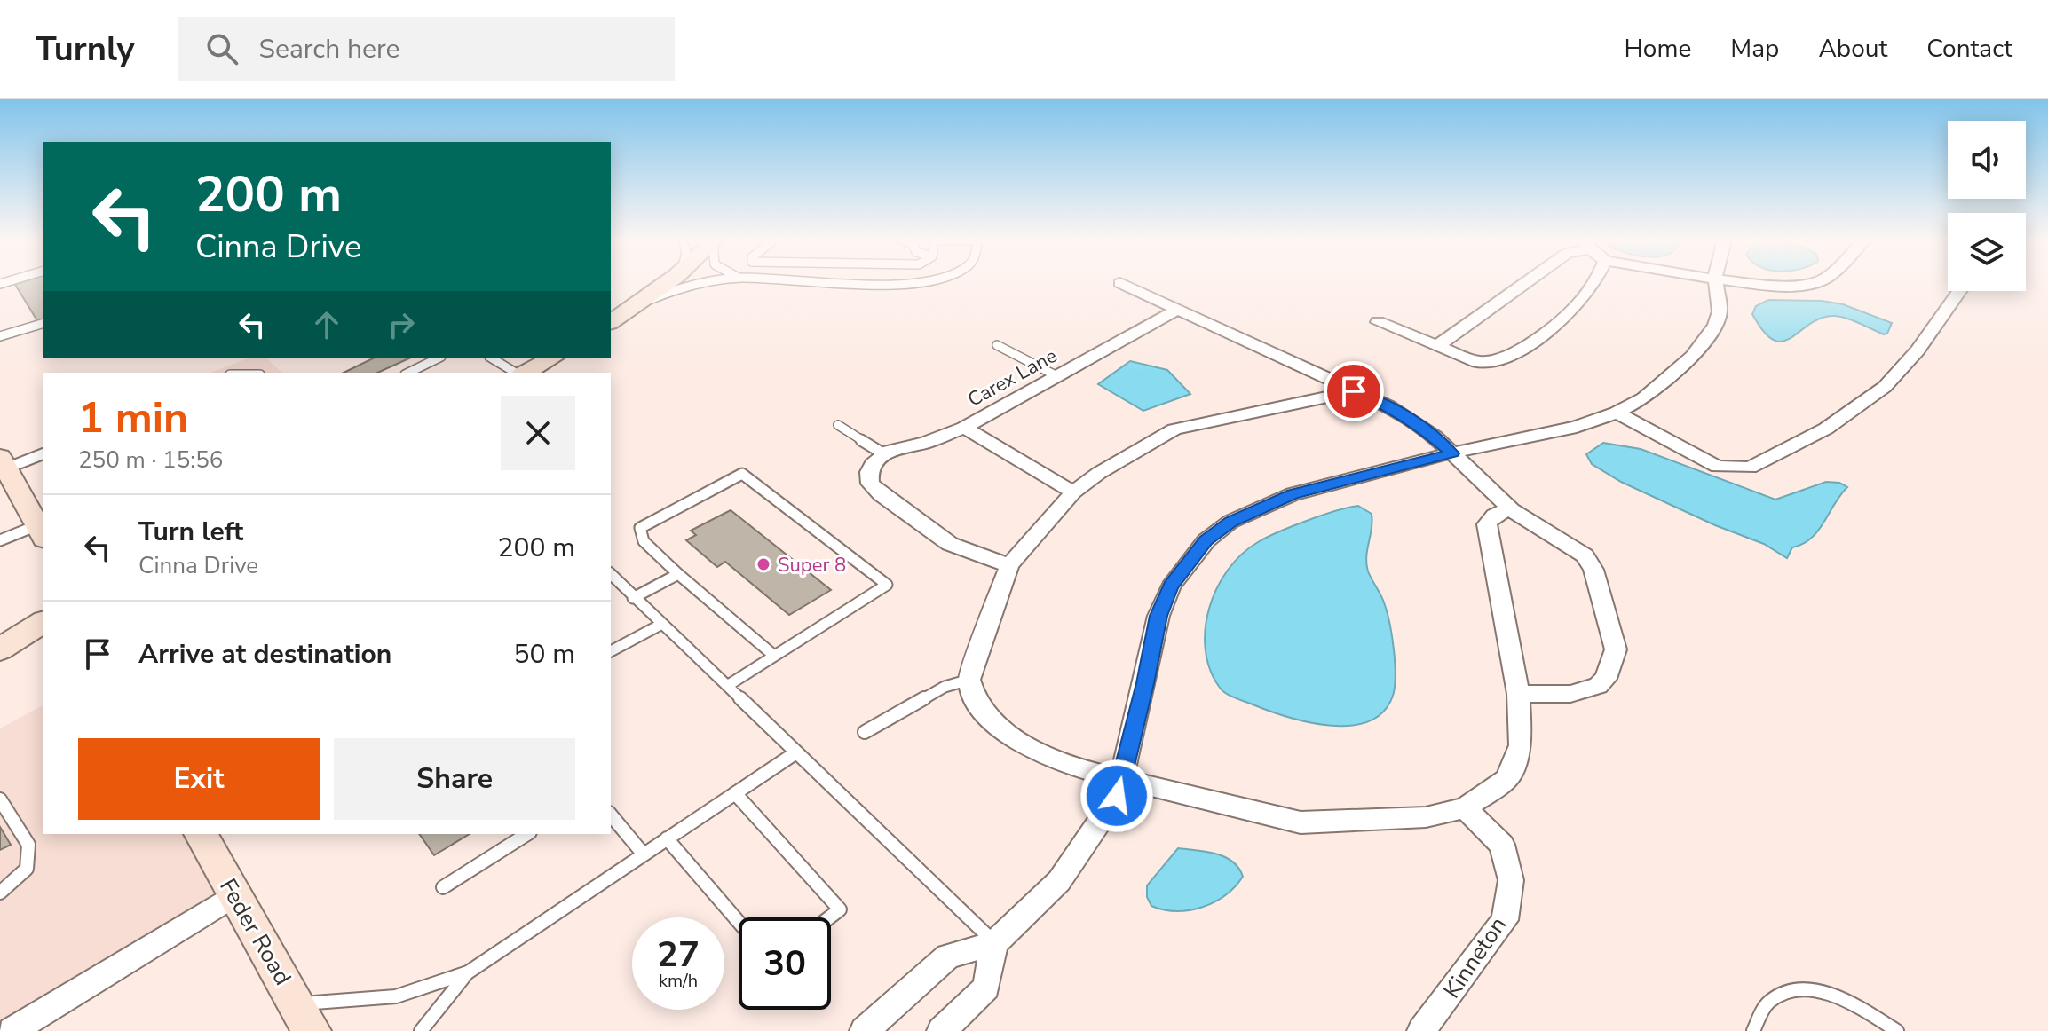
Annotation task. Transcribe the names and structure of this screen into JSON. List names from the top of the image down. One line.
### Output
{"streets":{"main road":["Feder Road"],"street":["Carex Lane","Kinneton"]},"places":["Super 8"],"page":{"header":"Turnly","search":"Search here","nav":["Home","Map","About","Contact"],"turn":["200 m","Cinna Drive"],"heading":["1 min","250 m · 15:56"],"list":[{"name":"Turn left","note":"Cinna Drive","value":"200 m"},{"name":"Arrive at destination","value":"50 m"}],"buttons":["Exit","Share"],"speed":"27 km/h","limit":"30"}}
